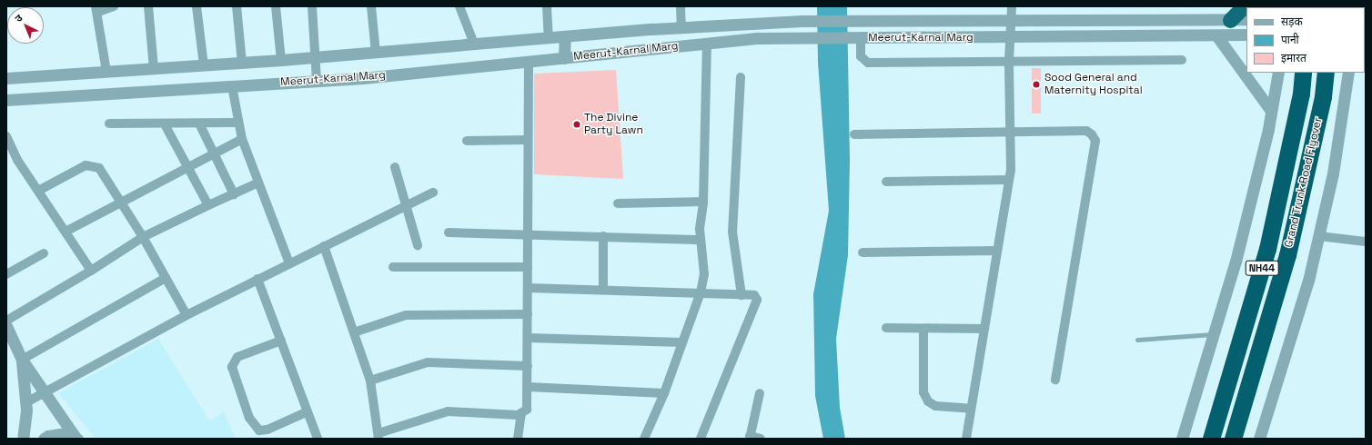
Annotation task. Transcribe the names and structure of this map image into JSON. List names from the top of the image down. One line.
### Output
{"streets":{"highway":["Grand Trunk Road Flyover","NH44"],"street":["Meerut-Karnal Marg"]},"places":["Sood General and Maternity Hospital","The Divine Party Lawn"],"legend":["सड़क","पानी","इमारत"],"north":"top left"}
